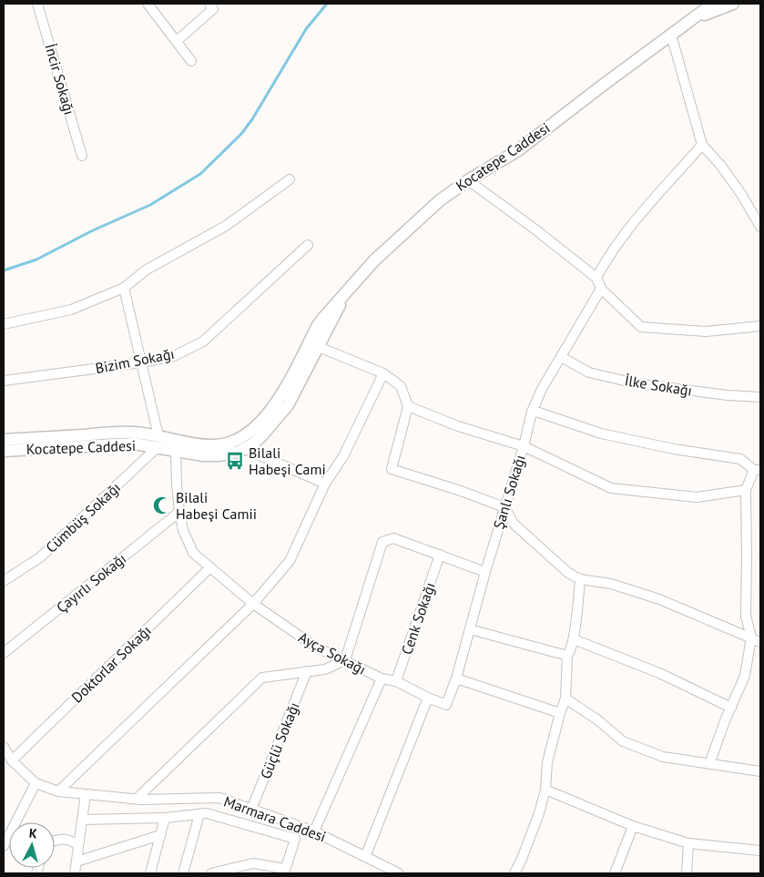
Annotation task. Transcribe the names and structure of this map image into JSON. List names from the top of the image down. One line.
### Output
{"streets":{"main road":["Kocatepe Caddesi"],"street":["İncir Sokağı","Bizim Sokağı","İlke Sokağı","Şanlı Sokağı","Cümbüş Sokağı","Çayırlı Sokağı","Cenk Sokağı","Ayça Sokağı","Doktorlar Sokağı","Güçlü Sokağı","Marmara Caddesi"]},"crossings":[["Kocatepe Caddesi","Cümbüş Sokağı"],["Kocatepe Caddesi","Ayça Sokağı"],["İlke Sokağı","Şanlı Sokağı"],["Şanlı Sokağı","Ayça Sokağı"],["Çayırlı Sokağı","Ayça Sokağı"],["Cenk Sokağı","Ayça Sokağı"],["Ayça Sokağı","Doktorlar Sokağı"],["Doktorlar Sokağı","Marmara Caddesi"],["Güçlü Sokağı","Marmara Caddesi"]],"places":{"bus stop":["Bilali Habeşi Cami"],"mosque":["Bilali Habeşi Camii"]},"north":"top"}
